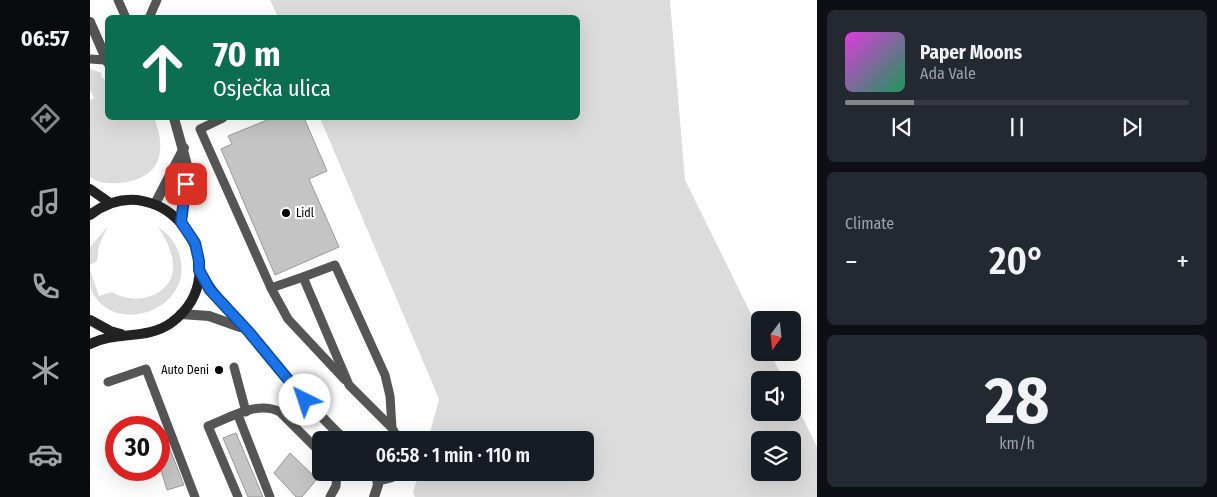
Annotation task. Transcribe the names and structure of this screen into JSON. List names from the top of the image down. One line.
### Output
{"places":["Lidl","Auto Deni"],"north":"bottom","page":{"tabs":"06:57","turn":["70 m","Osječka ulica"],"song":["Paper Moons","Ada Vale"],"tile":["Climate",["28","km/h"]],"heat":["−","20°","+"],"limit":"30","trip":"06:58 · 1 min · 110 m"}}
